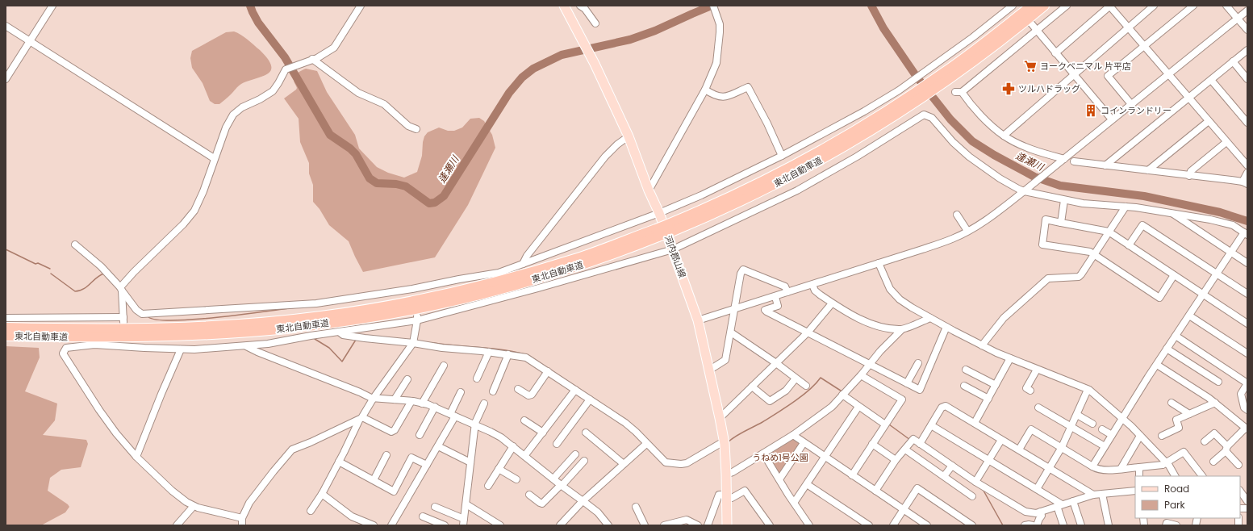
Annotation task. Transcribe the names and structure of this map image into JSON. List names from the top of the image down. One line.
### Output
{"streets":{"highway":["東北自動車道"],"main road":["河内郡山線"]},"water":["逢瀬川"],"parks":["うねめ1号公園"],"places":{"supermarket":["ヨークベニマル 片平店"],"pharmacy":["ツルハドラッグ"],"building":["コインランドリー"]},"legend":["Road","Park"]}
